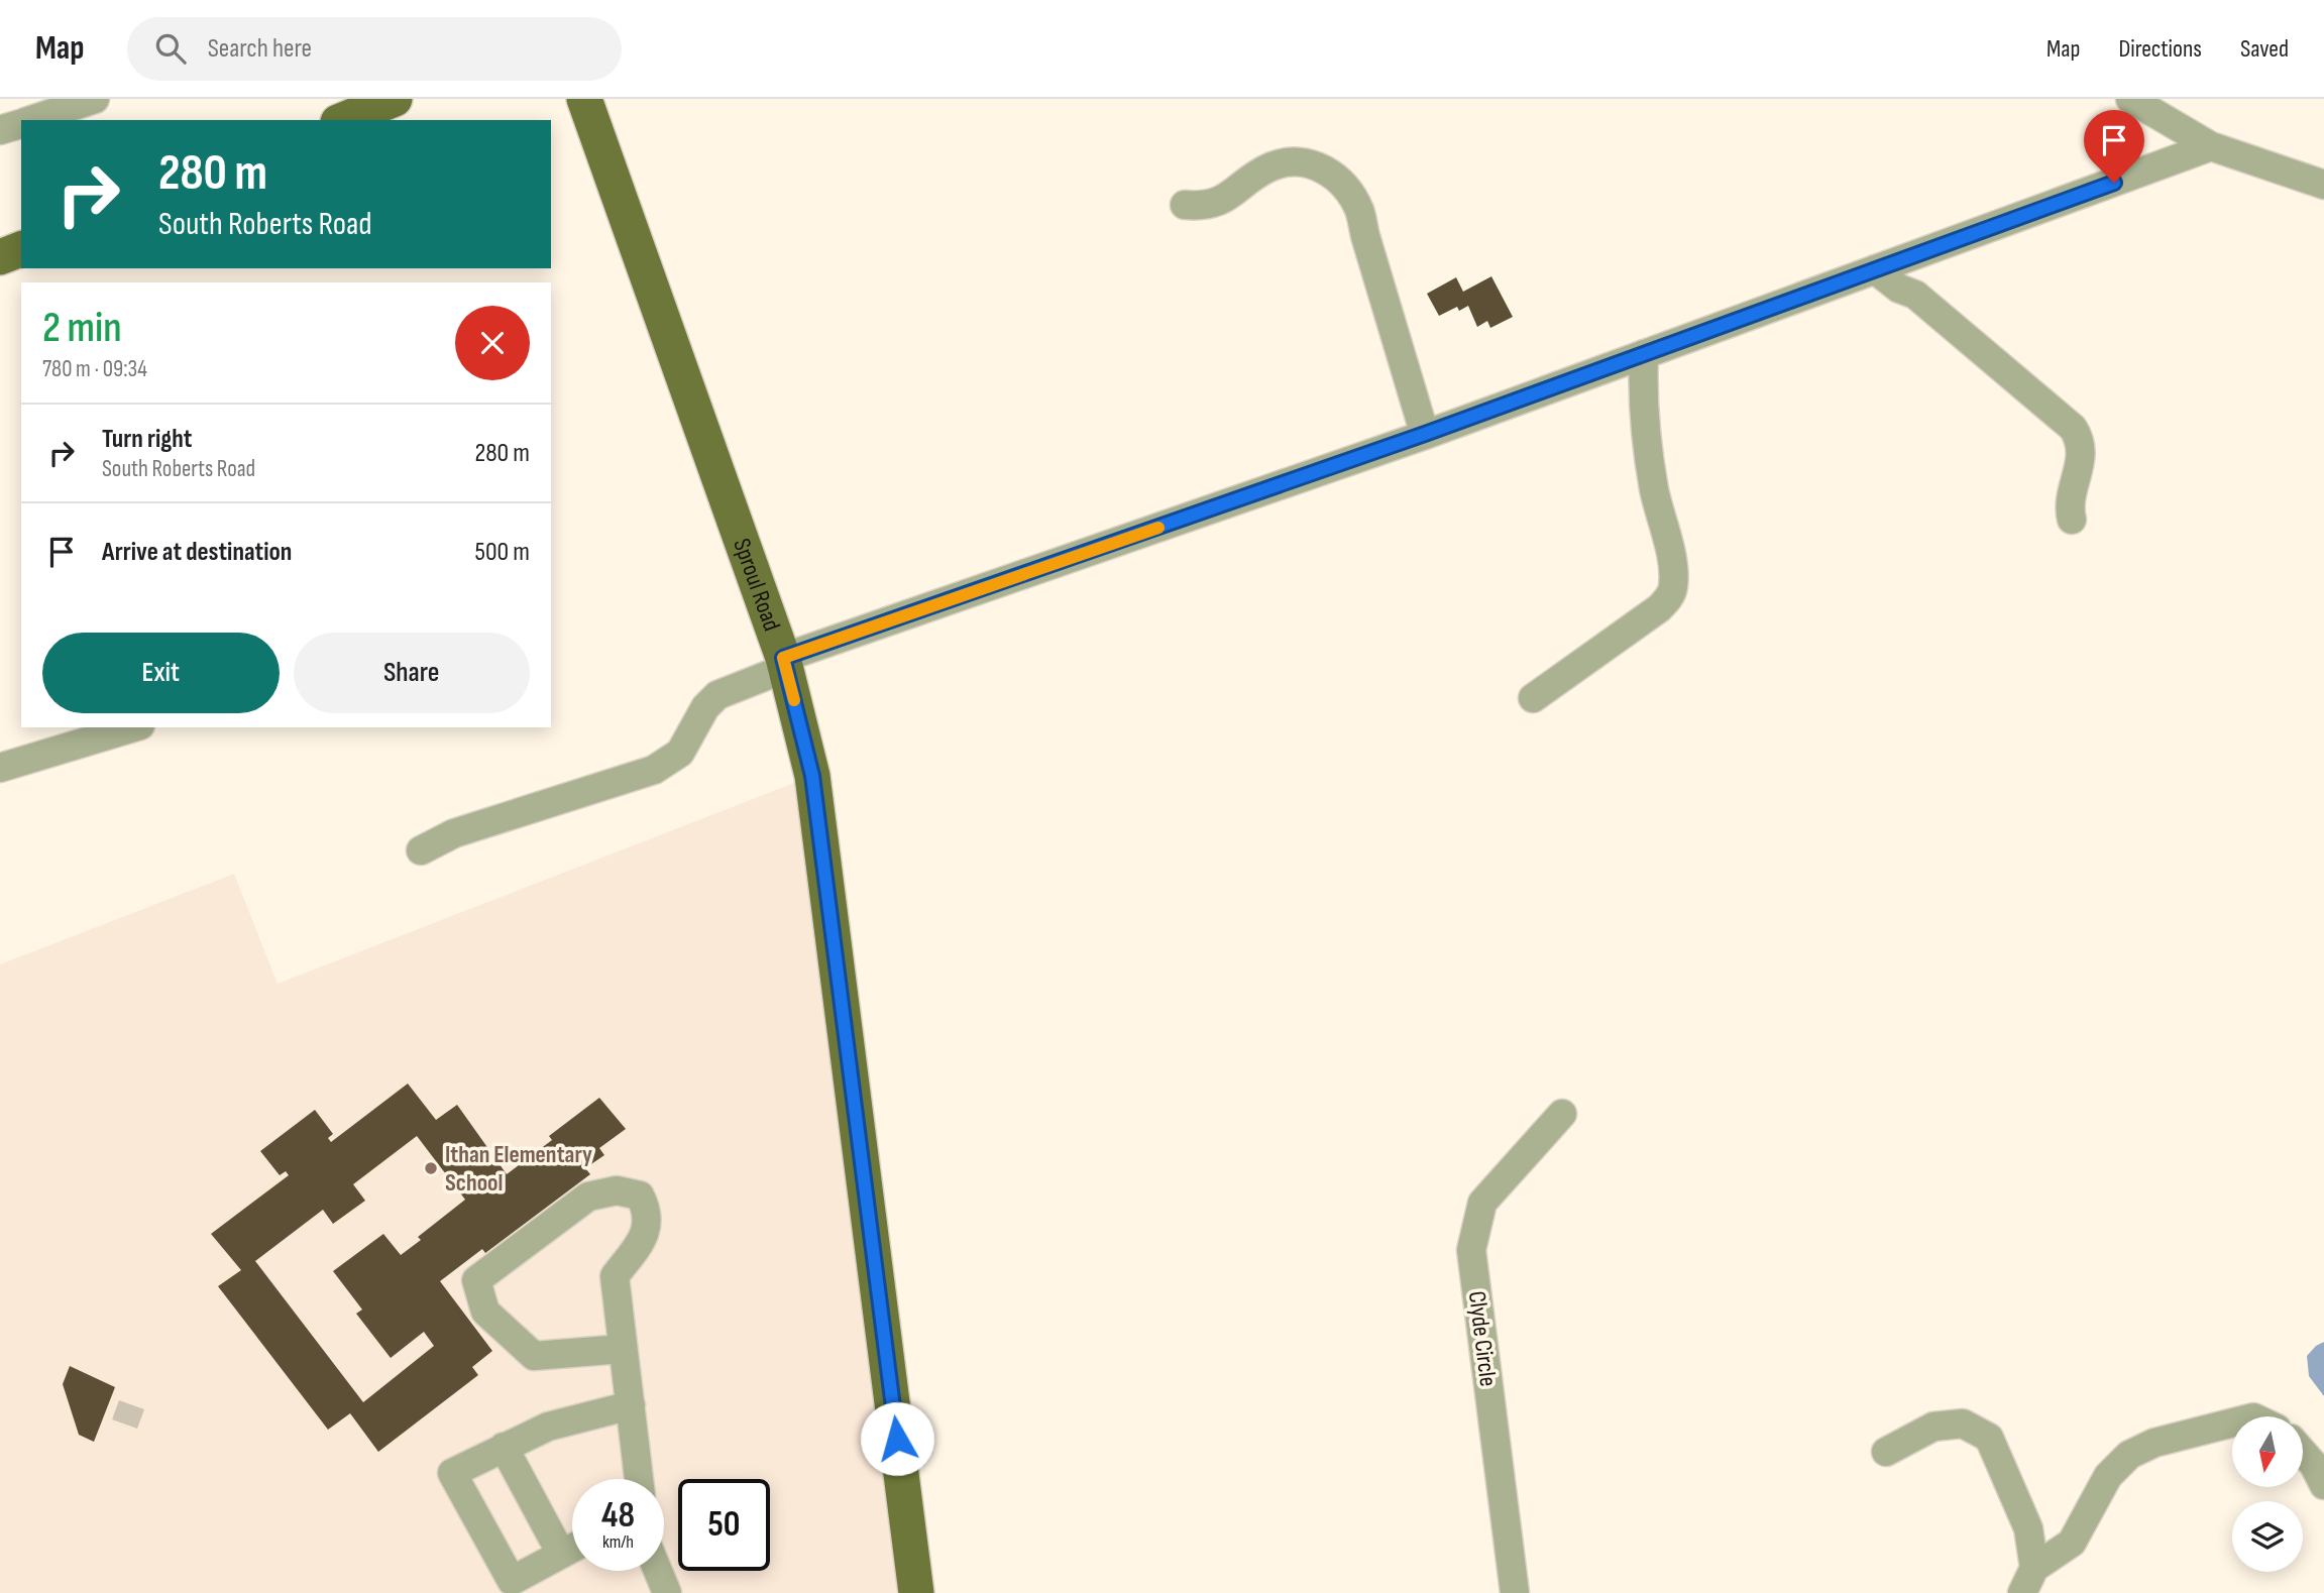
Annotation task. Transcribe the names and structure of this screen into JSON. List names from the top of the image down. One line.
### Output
{"streets":{"main road":["Sproul Road"],"street":["Clyde Circle"]},"places":["Ithan Elementary School"],"north":"bottom","page":{"header":"Map","search":"Search here","nav":["Map","Directions","Saved"],"turn":["280 m","South Roberts Road"],"heading":["2 min","780 m · 09:34"],"list":[{"name":"Turn right","note":"South Roberts Road","value":"280 m"},{"name":"Arrive at destination","value":"500 m"}],"buttons":["Exit","Share"],"speed":"48 km/h","limit":"50"}}
